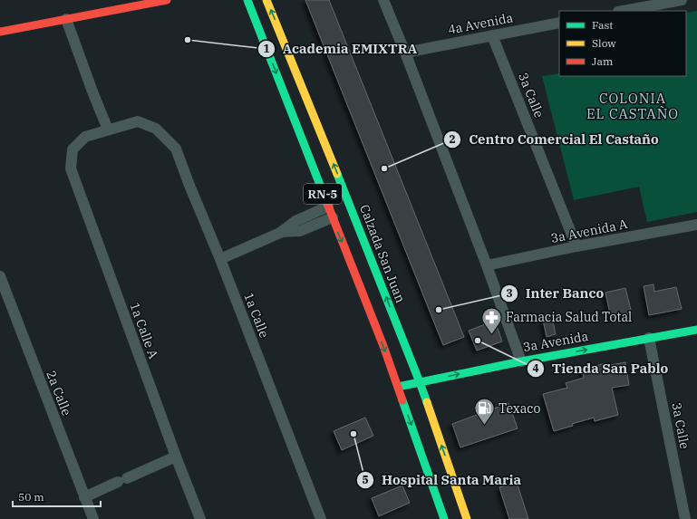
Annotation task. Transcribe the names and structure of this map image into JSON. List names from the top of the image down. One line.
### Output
{"streets":{"main road":["RN-5","Calzada San Juan","3a Avenida"],"street":["4a Avenida","3a Calle","3a Avenida A","1a Calle","1a Calle A","2a Calle"]},"crossings":[["4a Avenida","3a Calle"],["3a Calle","3a Avenida A"],["3a Calle","3a Avenida"],["RN-5","3a Avenida"],["Calzada San Juan","3a Avenida"],["1a Calle","1a Calle A"]],"one_way":["3a Avenida"],"districts":["COLONIA EL CASTAÑO"],"places":{"other":["Academia EMIXTRA","Centro Comercial El Castaño","Inter Banco","Tienda San Pablo","Hospital Santa Maria"],"pharmacy":["Farmacia Salud Total"],"fuel station":["Texaco"]},"legend":["Fast","Slow","Jam"],"scale_bar":"50 m"}
